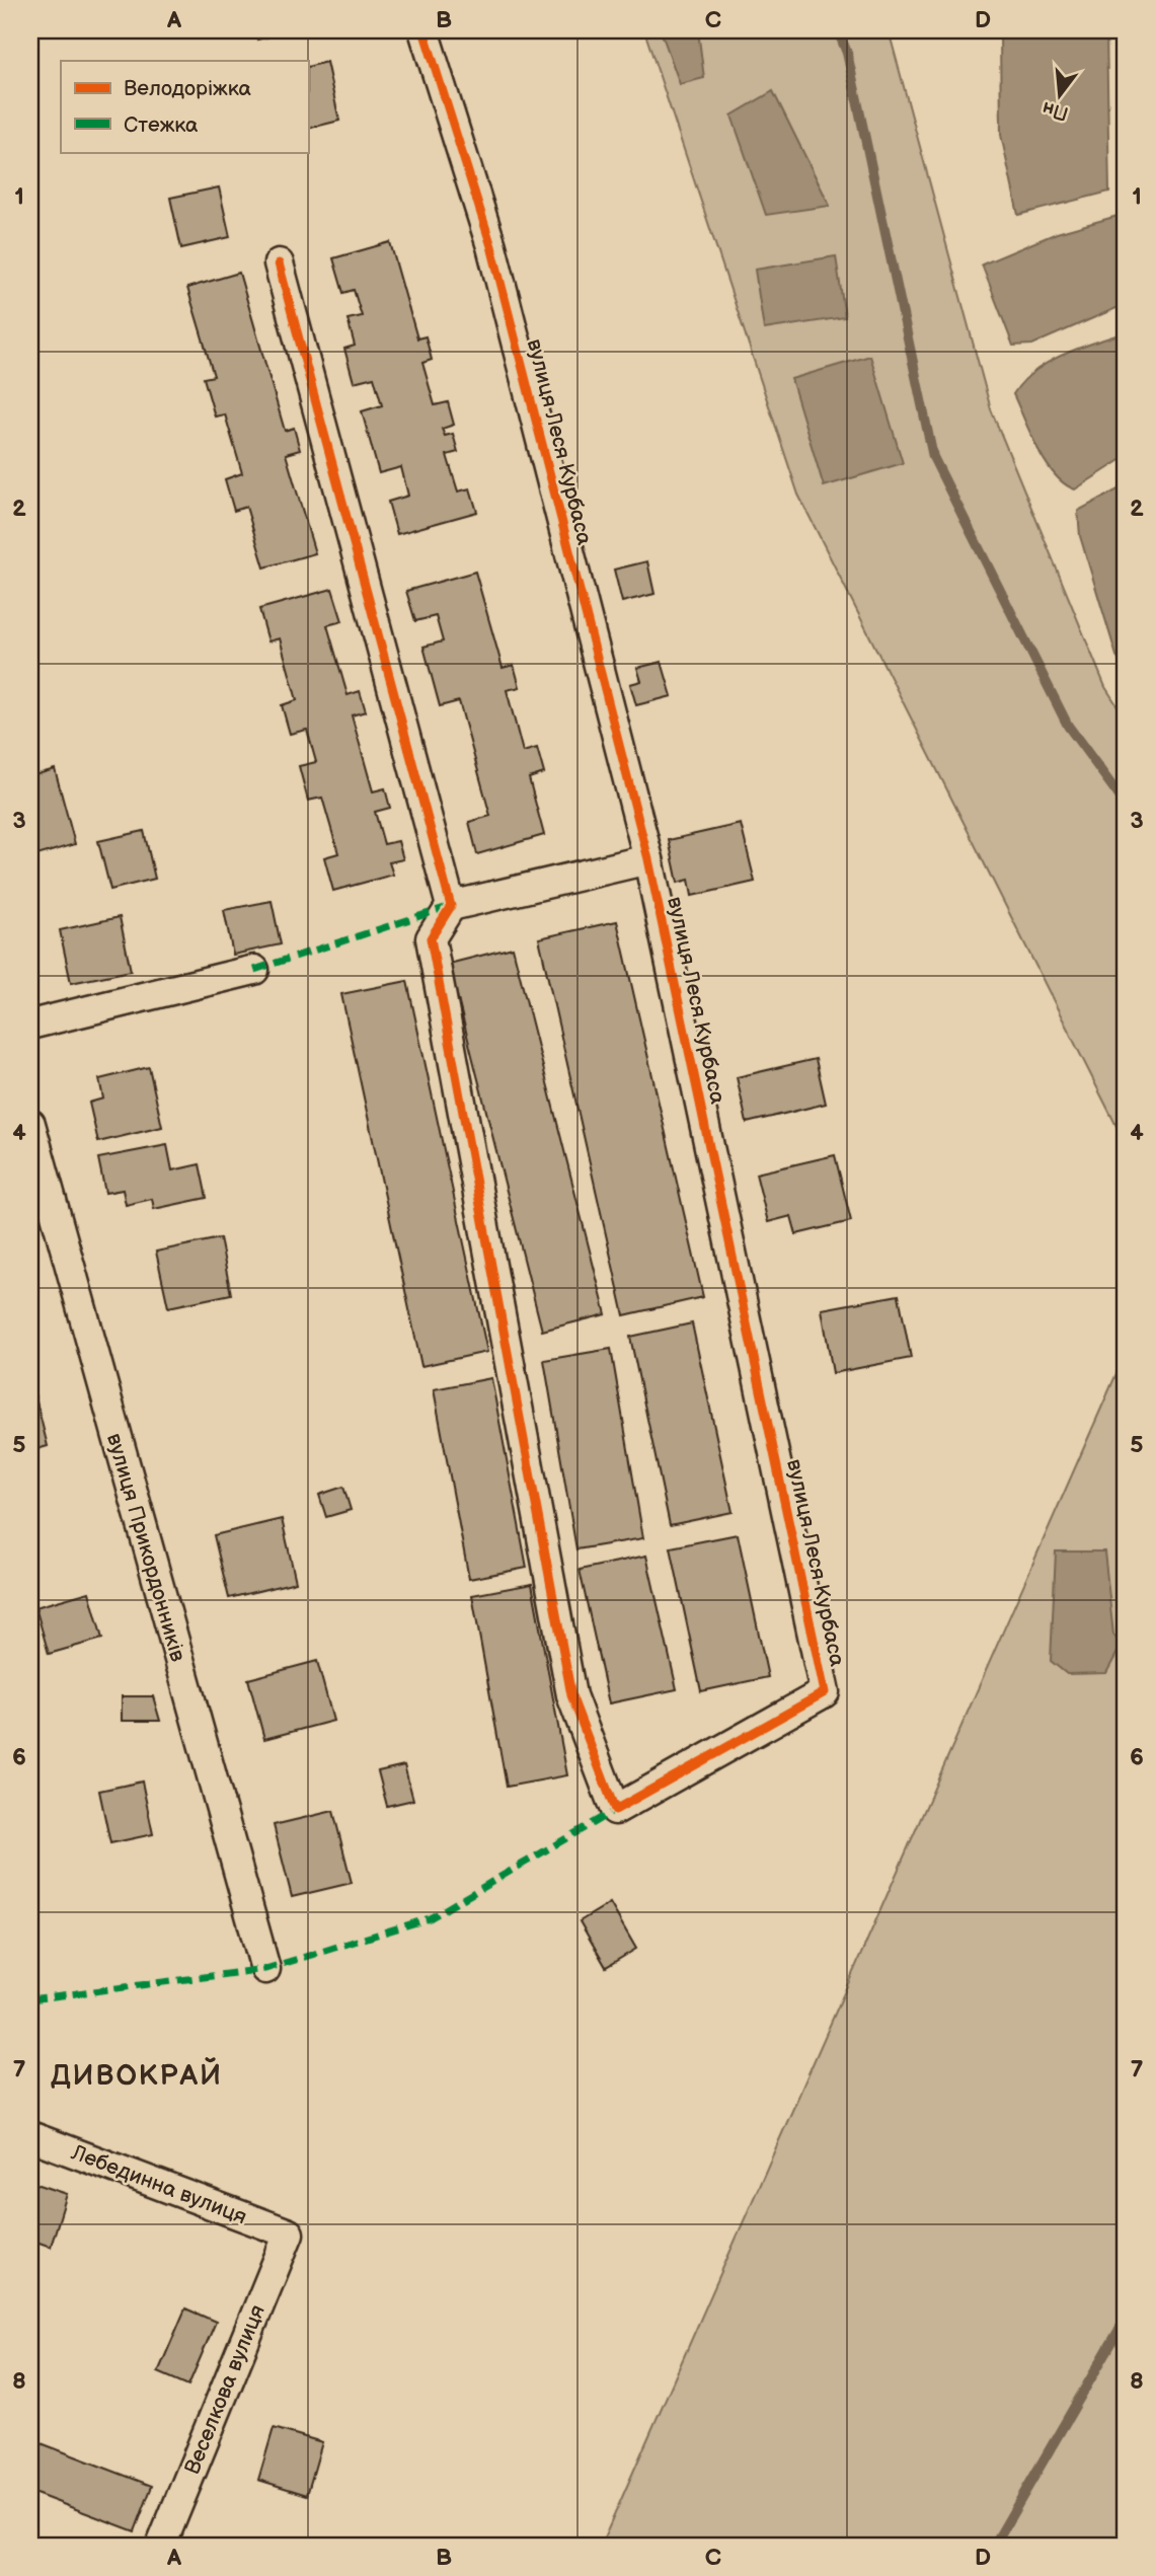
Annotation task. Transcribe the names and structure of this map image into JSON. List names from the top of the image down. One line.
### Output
{"streets":{"street":["вулиця Леся Курбаса","вулиця Прикордонників","Лебединна вулиця","Веселкова вулиця"]},"crossings":[["Лебединна вулиця","Веселкова вулиця"]],"districts":["ДИВОКРАЙ"],"legend":["Велодоріжка","Стежка"],"north":"bottom","grid":{"columns":["A","B","C","D"],"rows":["1","2","3","4","5","6","7","8"]}}
